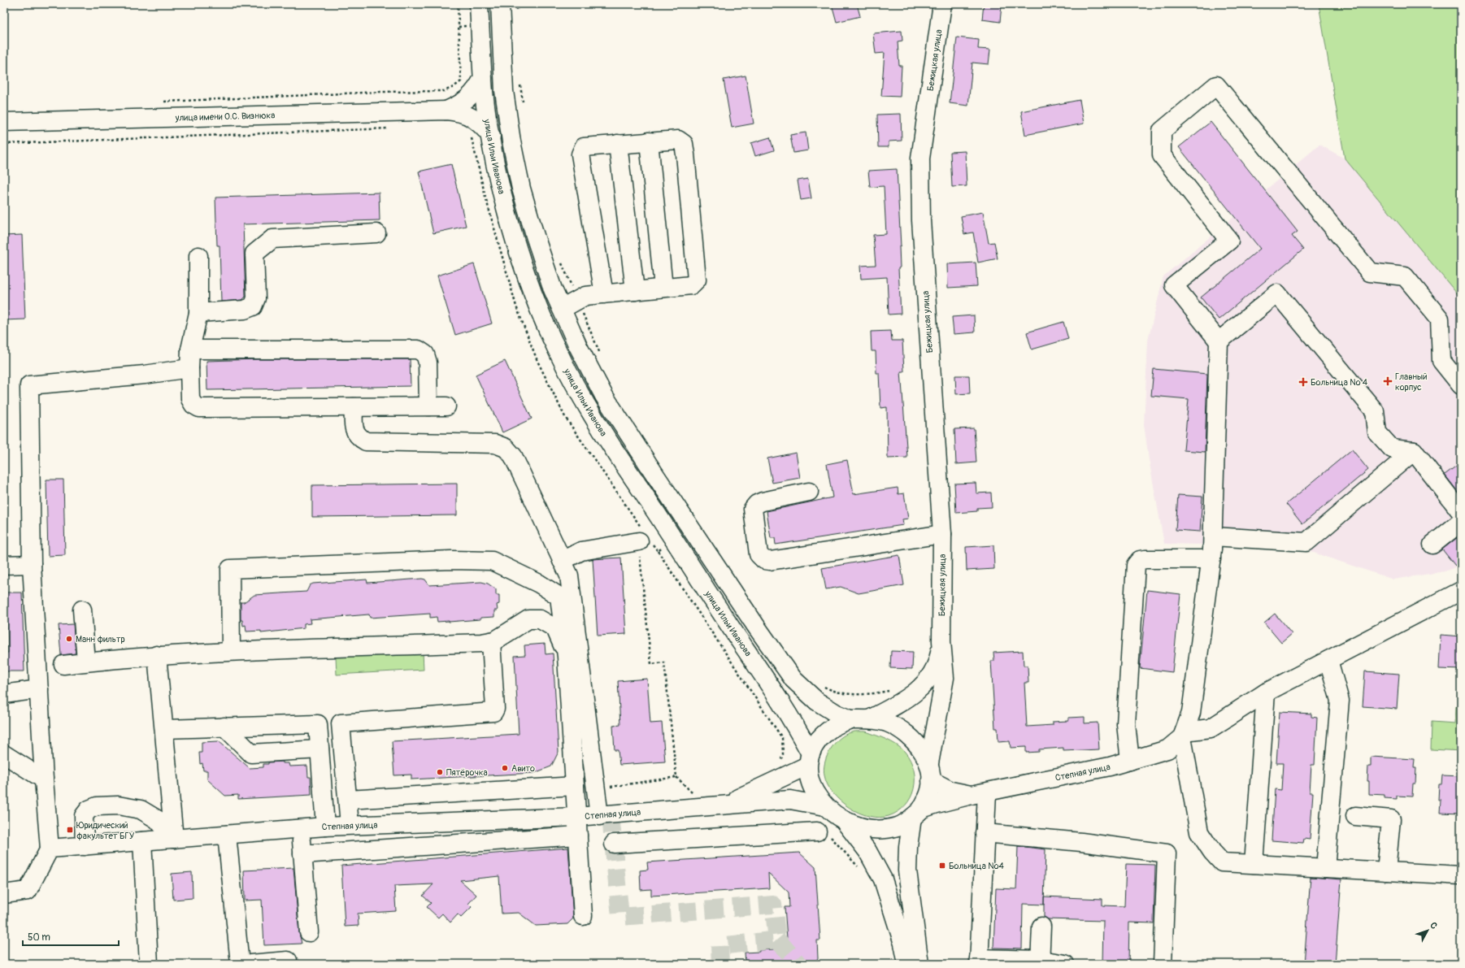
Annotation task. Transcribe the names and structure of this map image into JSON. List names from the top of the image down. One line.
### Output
{"streets":{"main road":["Бежицкая улица","улица имени О.С. Визнюка","улица Ильи Иванова","Степная улица"]},"crossings":[["улица имени О.С. Визнюка","улица Ильи Иванова"],["улица Ильи Иванова","Степная улица"]],"places":{"health":["Главный корпус","Больница № 4"],"other":["Манн фильтр","Авито","Пятёрочка"],"transit":["Юридический факультет БГУ","Больница №4"]},"scale_bar":"50 m","north":"top right"}
